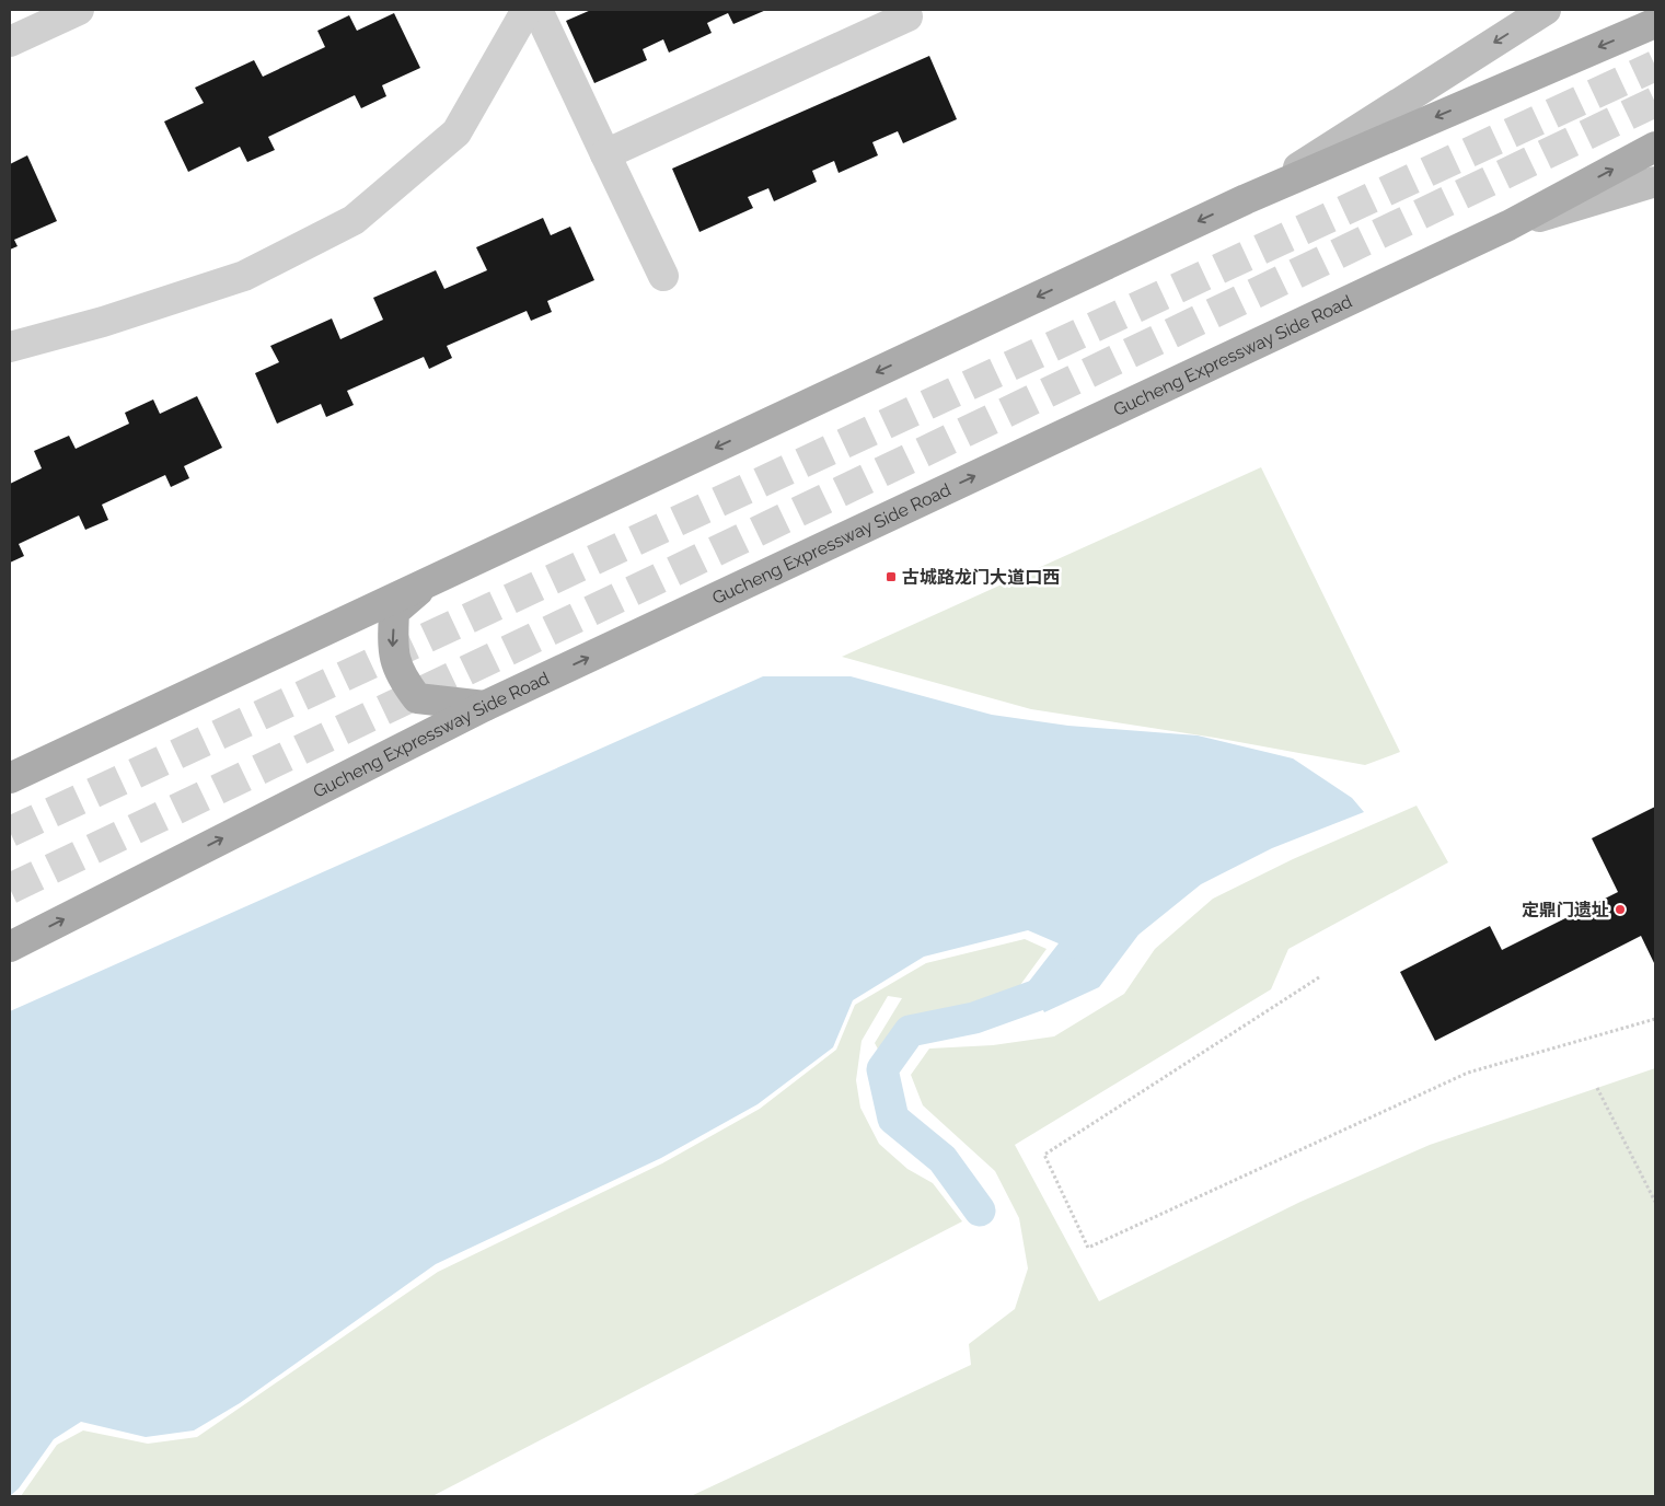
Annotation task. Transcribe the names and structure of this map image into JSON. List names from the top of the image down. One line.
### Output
{"streets":{"main road":["Gucheng Expressway Side Road"]},"places":{"transit":["古城路龙门大道口西"],"other":["定鼎门遗址"]}}
